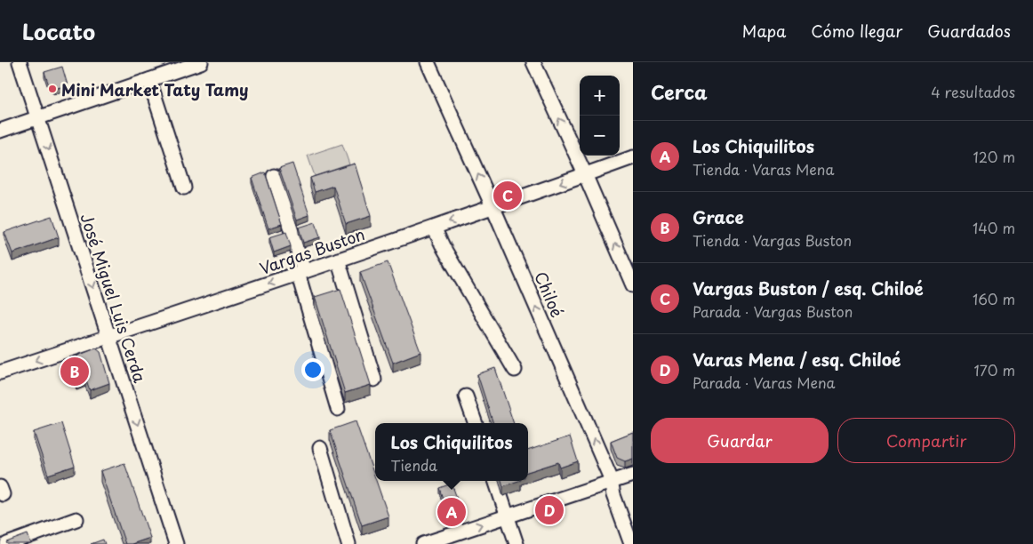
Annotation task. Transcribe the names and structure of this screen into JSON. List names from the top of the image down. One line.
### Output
{"streets":{"street":["Vargas Buston","Chiloé","José Miguel Luis Cerda"]},"crossings":[["Vargas Buston","Chiloé"],["Vargas Buston","José Miguel Luis Cerda"]],"one_way":["Vargas Buston","José Miguel Luis Cerda"],"places":["Mini Market Taty Tamy"],"page":{"header":"Locato","nav":["Mapa","Cómo llegar","Guardados"],"heading":["Cerca","4 resultados"],"map_buttons":["+","−"],"list":[{"mark":"A","name":"Los Chiquilitos","note":"Tienda · Varas Mena","value":"120 m"},{"mark":"B","name":"Grace","note":"Tienda · Vargas Buston","value":"140 m"},{"mark":"C","name":"Vargas Buston / esq. Chiloé","note":"Parada · Vargas Buston","value":"160 m"},{"mark":"D","name":"Varas Mena / esq. Chiloé","note":"Parada · Varas Mena","value":"170 m"}],"pins":["C","B","D","A"],"buttons":["Guardar","Compartir"],"popup":["Los Chiquilitos","Tienda"]}}
